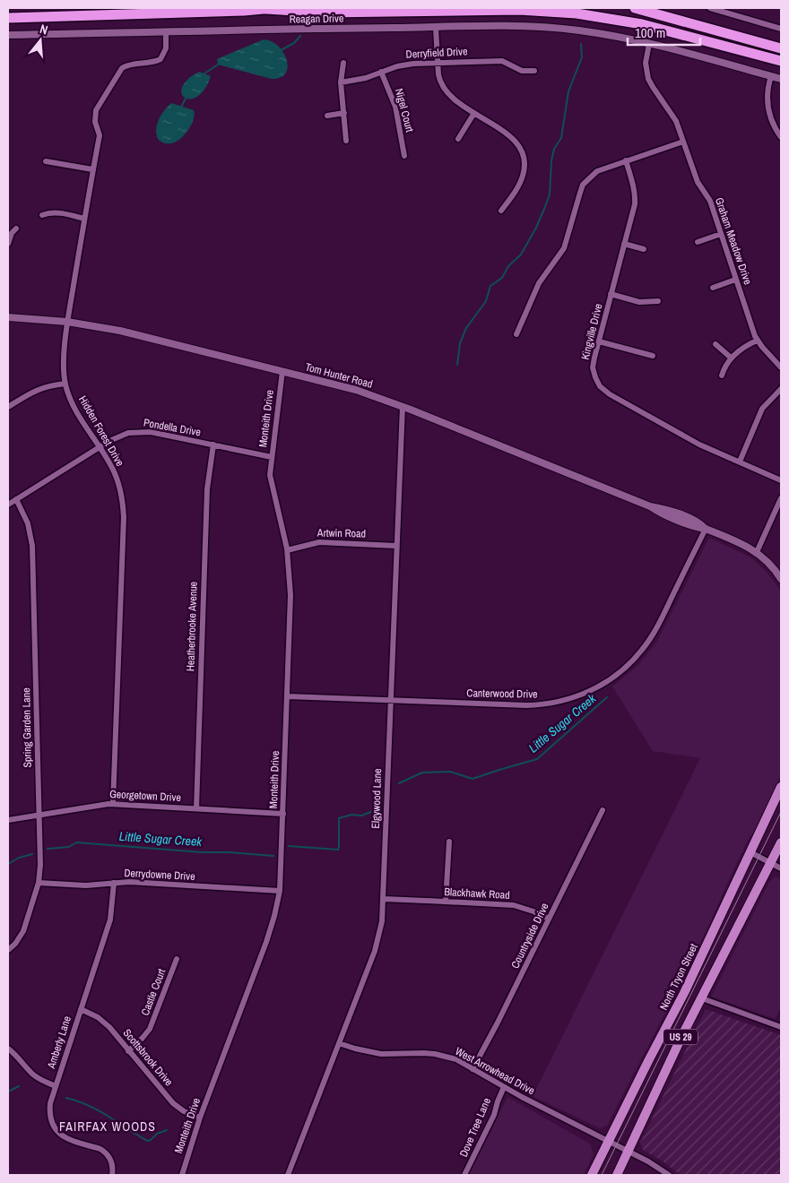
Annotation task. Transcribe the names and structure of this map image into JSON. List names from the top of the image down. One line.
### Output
{"streets":{"main road":["North Tryon Street","US 29"],"street":["Reagan Drive","Derryfield Drive","Nigel Court","Graham Meadow Drive","Kingville Drive","Tom Hunter Road","Monteith Drive","Pondella Drive","Hidden Forest Drive","Artwin Road","Heatherbrooke Avenue","Canterwood Drive","Spring Garden Lane","Georgetown Drive","Elgywood Lane","Derrydowne Drive","Blackhawk Road","Countryside Drive","Castle Court","Amberly Lane","Scottsbrook Drive","West Arrowhead Drive","Dove Tree Lane"]},"crossings":[["Reagan Drive","Graham Meadow Drive"],["Reagan Drive","Hidden Forest Drive"],["Derryfield Drive","Nigel Court"],["Tom Hunter Road","Monteith Drive"],["Tom Hunter Road","Hidden Forest Drive"],["Tom Hunter Road","Canterwood Drive"],["Tom Hunter Road","Elgywood Lane"],["Monteith Drive","Pondella Drive"],["Monteith Drive","Artwin Road"],["Monteith Drive","Canterwood Drive"],["Monteith Drive","Georgetown Drive"],["Monteith Drive","Derrydowne Drive"],["Monteith Drive","Scottsbrook Drive"],["Pondella Drive","Hidden Forest Drive"],["Pondella Drive","Heatherbrooke Avenue"],["Pondella Drive","Spring Garden Lane"],["Hidden Forest Drive","Georgetown Drive"],["Artwin Road","Elgywood Lane"],["Heatherbrooke Avenue","Georgetown Drive"],["Canterwood Drive","Elgywood Lane"],["Spring Garden Lane","Georgetown Drive"],["Spring Garden Lane","Derrydowne Drive"],["Elgywood Lane","Blackhawk Road"],["Elgywood Lane","West Arrowhead Drive"],["Derrydowne Drive","Amberly Lane"],["Blackhawk Road","Countryside Drive"],["Countryside Drive","West Arrowhead Drive"],["North Tryon Street","West Arrowhead Drive"],["Castle Court","Scottsbrook Drive"],["US 29","West Arrowhead Drive"],["Amberly Lane","Scottsbrook Drive"],["West Arrowhead Drive","Dove Tree Lane"]],"districts":["FAIRFAX WOODS"],"water":["Little Sugar Creek"],"scale_bar":"100 m","north":"top"}
